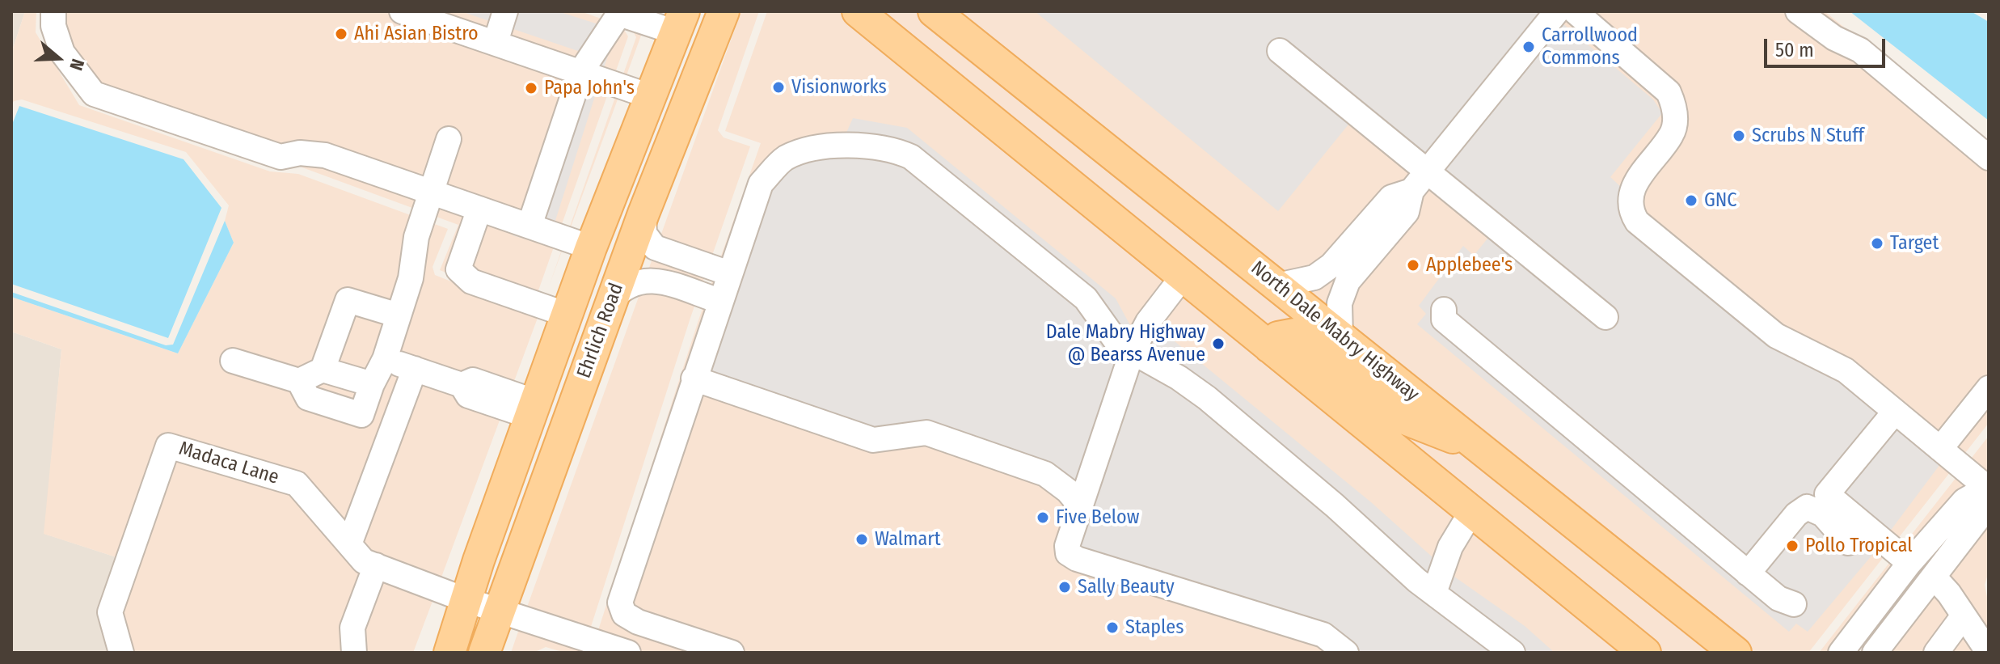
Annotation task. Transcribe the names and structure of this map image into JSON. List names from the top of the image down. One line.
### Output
{"streets":{"main road":["Ehrlich Road","North Dale Mabry Highway"],"street":["Madaca Lane"]},"crossings":[["Ehrlich Road","Madaca Lane"]],"places":["Ahi Asian Bistro","Carrollwood Commons","Visionworks","Papa John's","Scrubs N Stuff","GNC","Target","Applebee's","Dale Mabry Highway @ Bearss Avenue","Five Below","Walmart","Pollo Tropical","Sally Beauty","Staples"],"scale_bar":"50 m","north":"right"}
